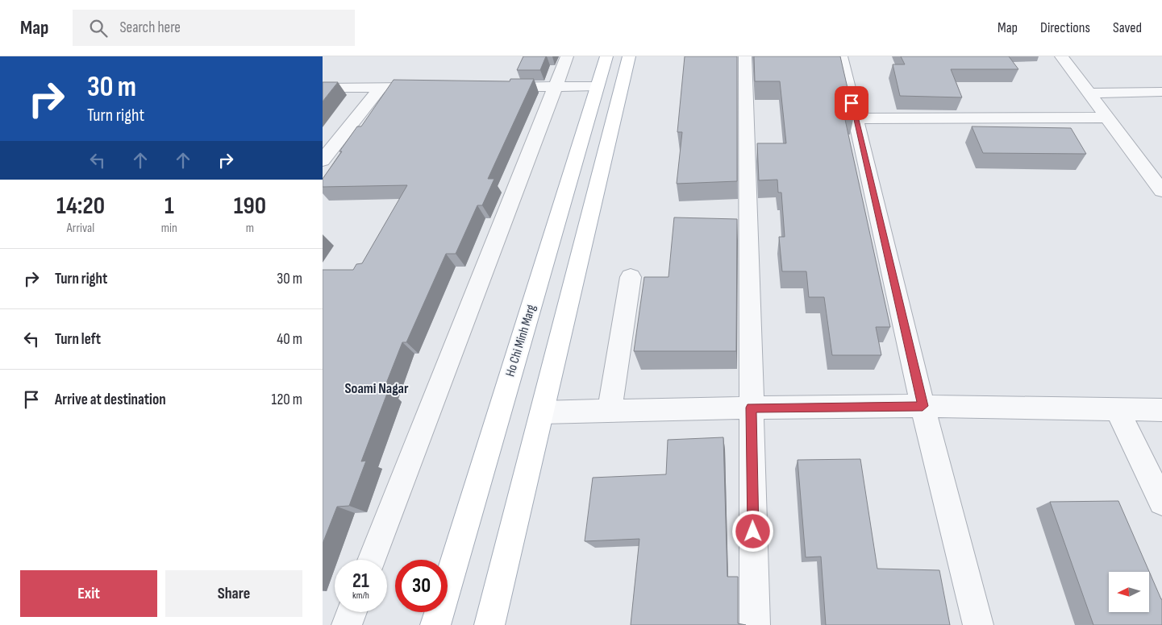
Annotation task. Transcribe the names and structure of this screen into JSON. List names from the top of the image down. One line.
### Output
{"streets":{"main road":["Ho Chi Minh Marg"]},"districts":["Soami Nagar"],"north":"left","page":{"header":"Map","search":"Search here","nav":["Map","Directions","Saved"],"turn":["30 m","Turn right"],"eta":["14:20","Arrival","1","min","190","m"],"list":[{"name":"Turn right","value":"30 m"},{"name":"Turn left","value":"40 m"},{"name":"Arrive at destination","value":"120 m"}],"speed":"21 km/h","limit":"30","buttons":["Exit","Share"]}}
